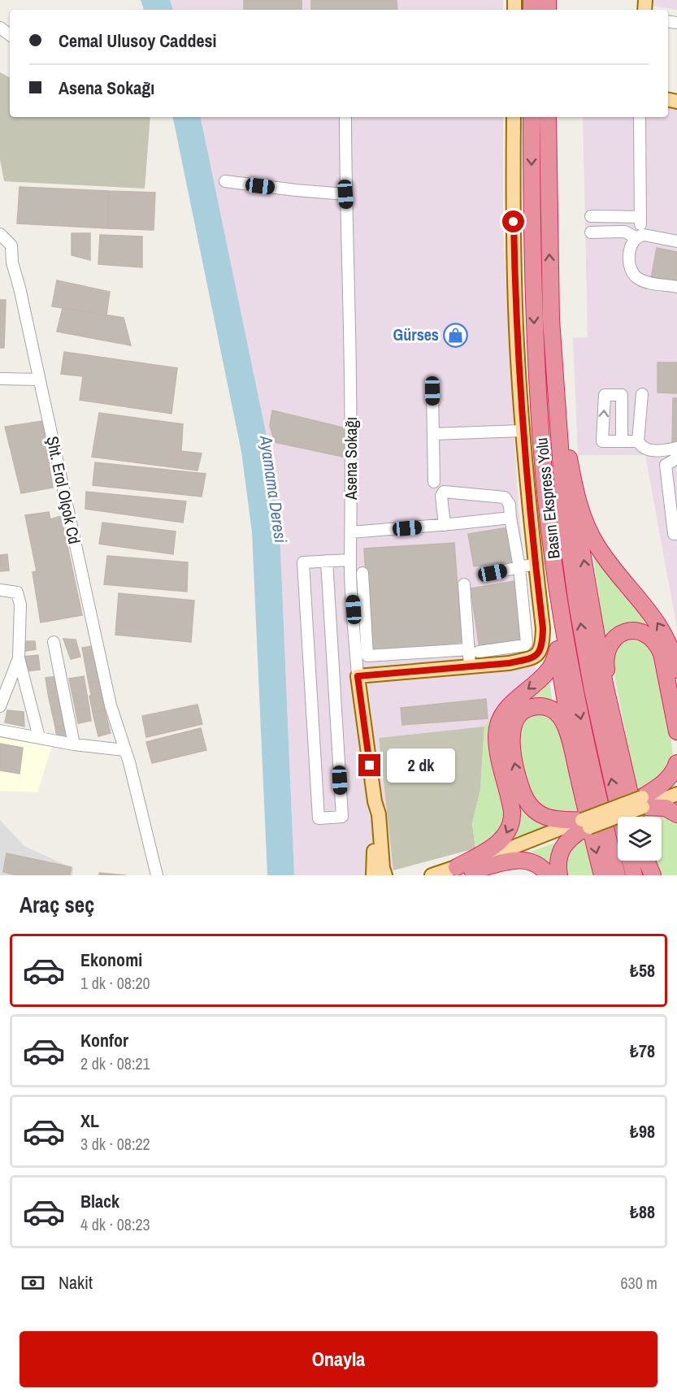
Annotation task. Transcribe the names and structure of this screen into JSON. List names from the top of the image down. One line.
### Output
{"streets":{"highway":["Basın Ekspress Yolu"],"main road":["Asena Sokağı"],"street":["Şht. Erol Olçok Cd"]},"water":["Ayamama Deresi"],"places":{"shop":["Gürses"]},"page":{"banner":["Cemal Ulusoy Caddesi","Asena Sokağı"],"bubble":"2 dk","heading":"Araç seç","list":[{"name":"Ekonomi","note":"1 dk · 08:20","value":"₺58"},{"name":"Konfor","note":"2 dk · 08:21","value":"₺78"},{"name":"XL","note":"3 dk · 08:22","value":"₺98"},{"name":"Black","note":"4 dk · 08:23","value":"₺88"}],"pay":["Nakit","630 m"],"buttons":"Onayla"}}
